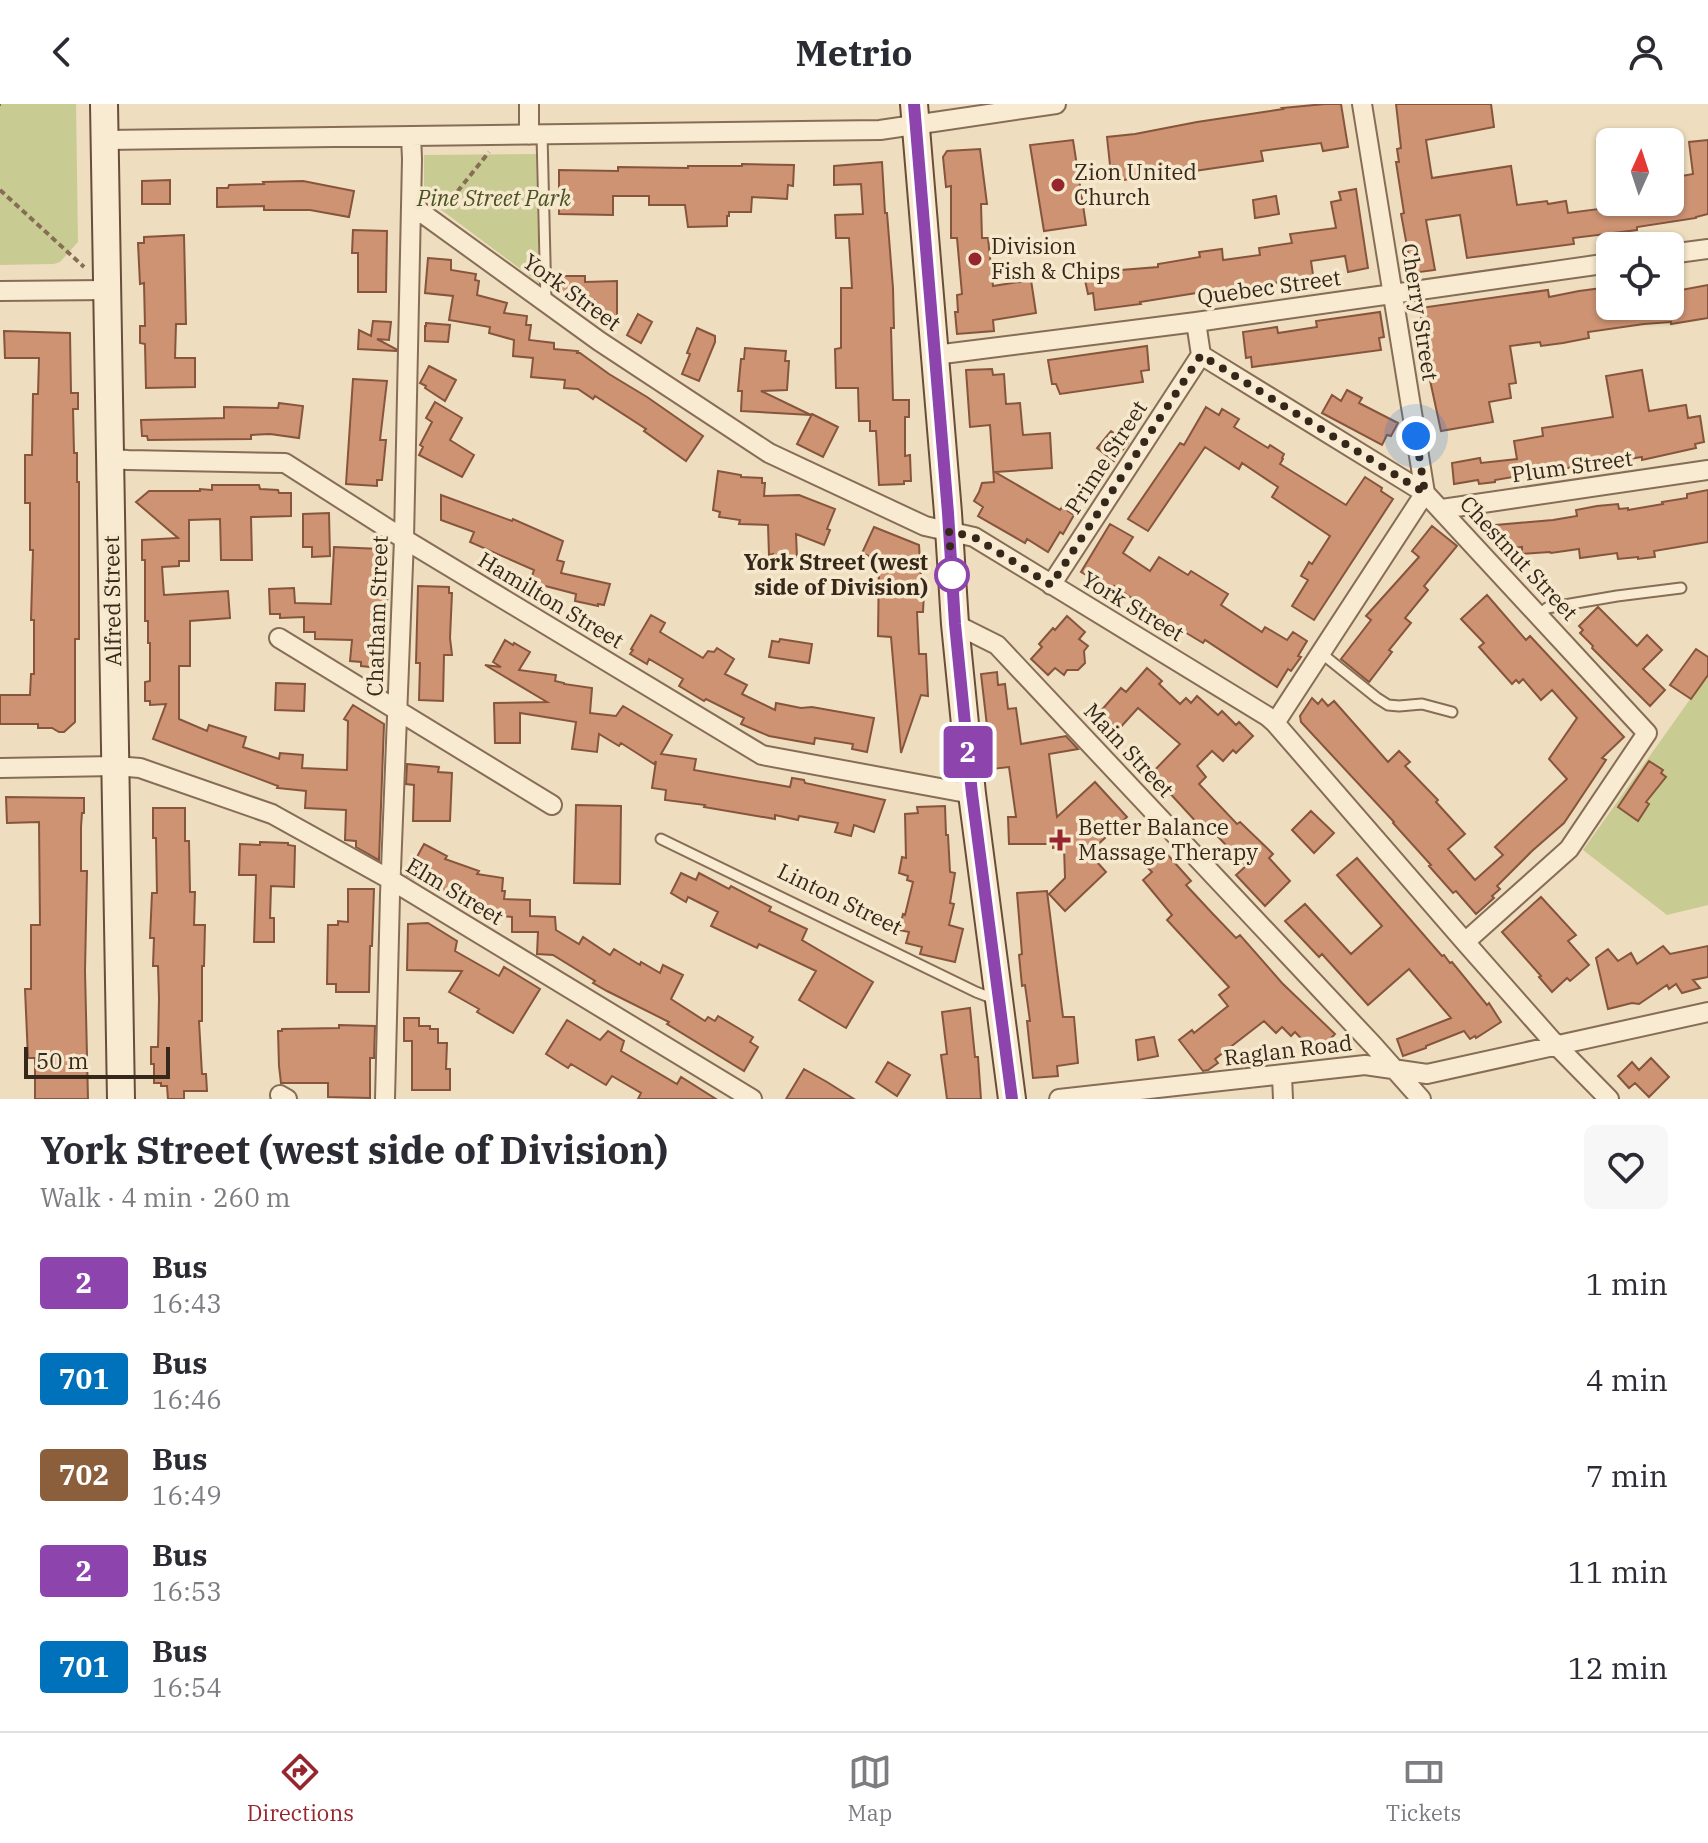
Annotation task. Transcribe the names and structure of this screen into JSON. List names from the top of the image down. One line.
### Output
{"streets":{"street":["Quebec Street","York Street","Cherry Street","Prime Street","Plum Street","Chestnut Street","Hamilton Street","Alfred Street","Chatham Street","Main Street","Elm Street","Raglan Road"],"lane":["Linton Street"]},"crossings":[["Quebec Street","Cherry Street"],["York Street","Prime Street"],["York Street","Chestnut Street"],["York Street","Chatham Street"],["York Street","Raglan Road"],["Cherry Street","Chestnut Street"],["Prime Street","Chestnut Street"],["Plum Street","Chestnut Street"],["Hamilton Street","Alfred Street"],["Hamilton Street","Chatham Street"],["Alfred Street","Elm Street"],["Chatham Street","Elm Street"],["Main Street","Raglan Road"]],"parks":["Pine Street Park"],"places":{"other":["Zion United Church","Division Fish & Chips","York Street (west side of Division)"],"health":["Better Balance Massage Therapy"]},"lines":["bus line 2"],"scale_bar":"50 m","north":"top","page":{"header":"Metrio","on_map":"2","scale":"50 m","heading":["York Street (west side of Division)","Walk · 4 min · 260 m"],"list":[{"mark":"2","name":"Bus","note":"16:43","value":"1 min"},{"mark":"701","name":"Bus","note":"16:46","value":"4 min"},{"mark":"702","name":"Bus","note":"16:49","value":"7 min"},{"mark":"2","name":"Bus","note":"16:53","value":"11 min"},{"mark":"701","name":"Bus","note":"16:54","value":"12 min"}],"tabs":["Directions","Map","Tickets"]}}
